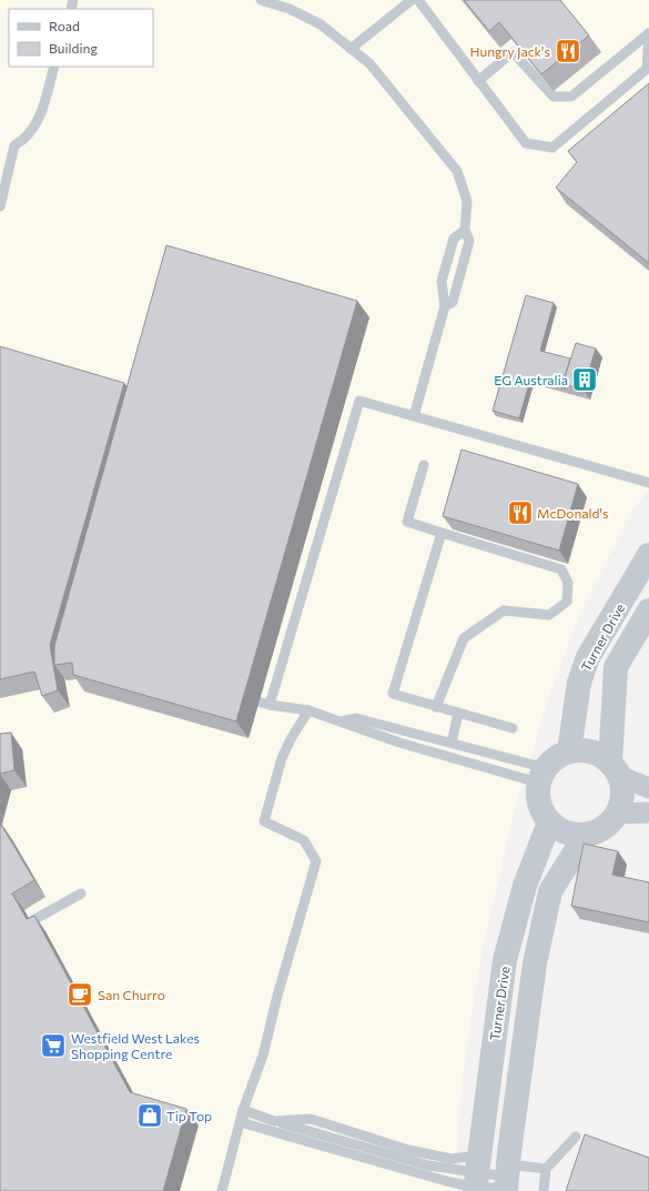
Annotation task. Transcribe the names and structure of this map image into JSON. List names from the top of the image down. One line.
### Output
{"streets":{"street":["Turner Drive"]},"places":{"restaurant":["Hungry Jack's","McDonald's"],"building":["EG Australia"],"cafe":["San Churro"],"supermarket":["Westfield West Lakes Shopping Centre"],"shop":["Tip Top"]},"legend":["Road","Building"]}
